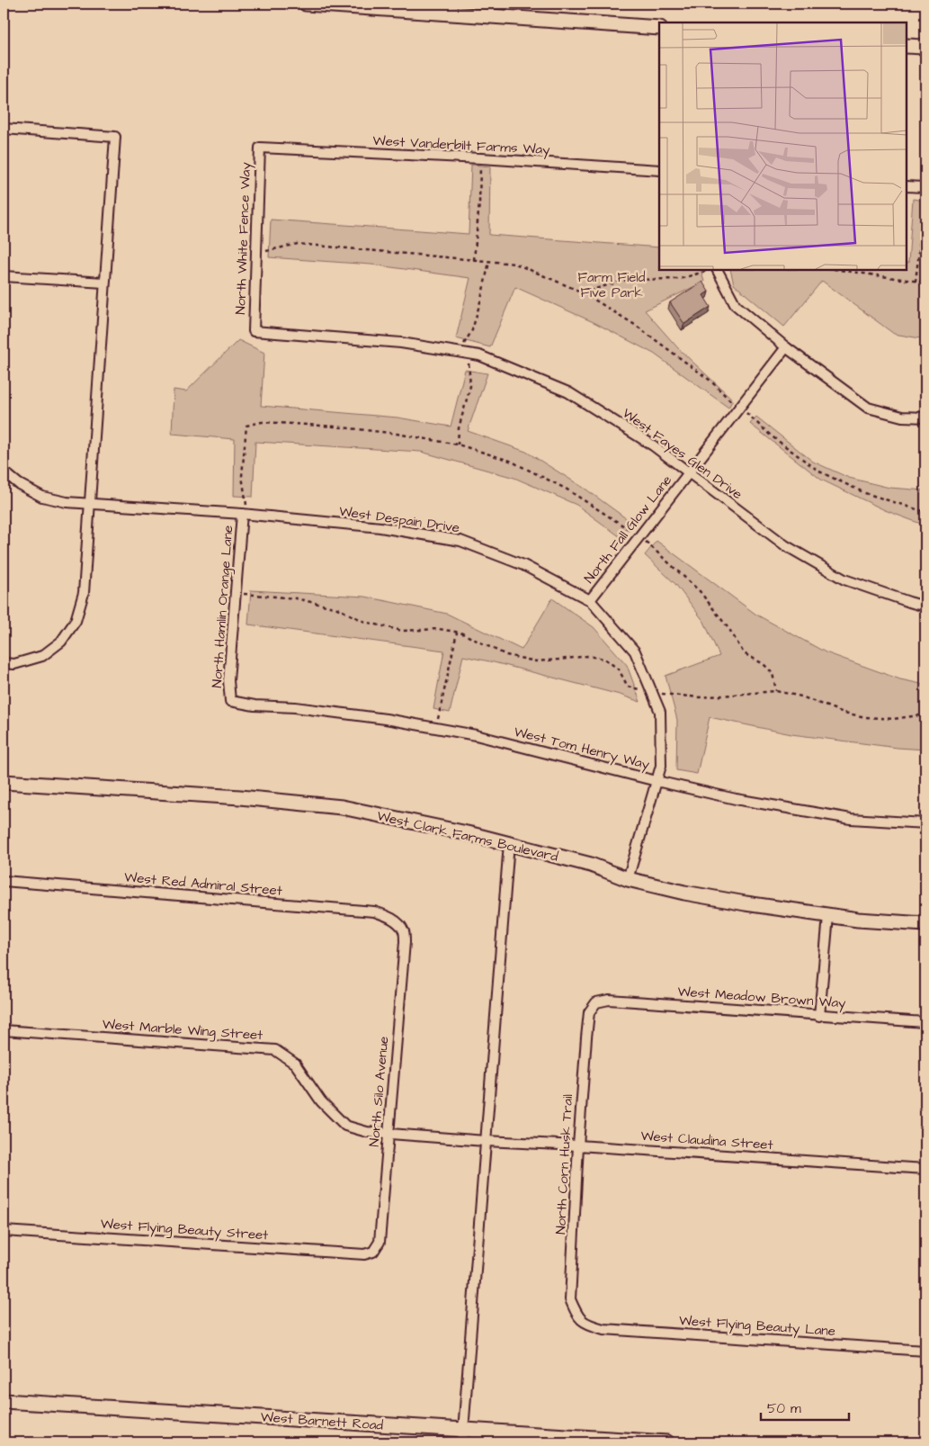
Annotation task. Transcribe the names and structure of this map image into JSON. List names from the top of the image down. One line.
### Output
{"streets":{"street":["West Vanderbilt Farms Way","North White Fence Way","West Fayes Glen Drive","West Despain Drive","North Fall Glow Lane","North Hamlin Orange Lane","West Tom Henry Way","West Clark Farms Boulevard","West Red Admiral Street","West Meadow Brown Way","West Marble Wing Street","North Silo Avenue","West Claudina Street","North Corn Husk Trail","West Flying Beauty Street","West Flying Beauty Lane","West Barnett Road"]},"crossings":[["West Vanderbilt Farms Way","North White Fence Way"],["North White Fence Way","West Fayes Glen Drive"],["West Fayes Glen Drive","North Fall Glow Lane"],["West Despain Drive","North Fall Glow Lane"],["West Despain Drive","North Hamlin Orange Lane"],["West Despain Drive","West Tom Henry Way"],["West Despain Drive","West Clark Farms Boulevard"],["North Hamlin Orange Lane","West Tom Henry Way"],["West Red Admiral Street","North Silo Avenue"],["West Meadow Brown Way","North Corn Husk Trail"],["West Marble Wing Street","North Silo Avenue"],["West Marble Wing Street","West Claudina Street"],["North Silo Avenue","West Flying Beauty Street"],["West Claudina Street","North Corn Husk Trail"],["North Corn Husk Trail","West Flying Beauty Lane"]],"parks":["Farm Field Five Park"],"scale_bar":"50 m"}
